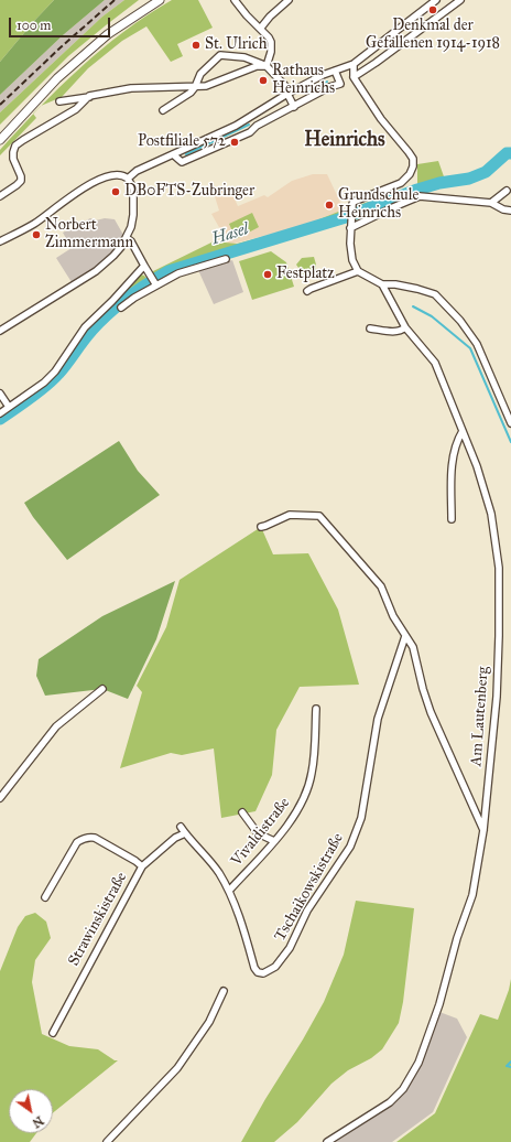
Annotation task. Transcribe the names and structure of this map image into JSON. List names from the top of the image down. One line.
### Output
{"streets":{"street":["Am Lautenberg","Vivaldistraße","Tschaikowskistraße","Strawinskistraße"]},"crossings":[["Vivaldistraße","Tschaikowskistraße"],["Tschaikowskistraße","Strawinskistraße"]],"districts":["Heinrichs"],"water":["Hasel"],"places":["Denkmal der Gefallenen 1914-1918","St. Ulrich","Rathaus Heinrichs","Postfiliale 572","DB0FTS-Zubringer","Grundschule Heinrichs","Norbert Zimmermann","Festplatz"],"scale_bar":"100 m","north":"bottom right"}
